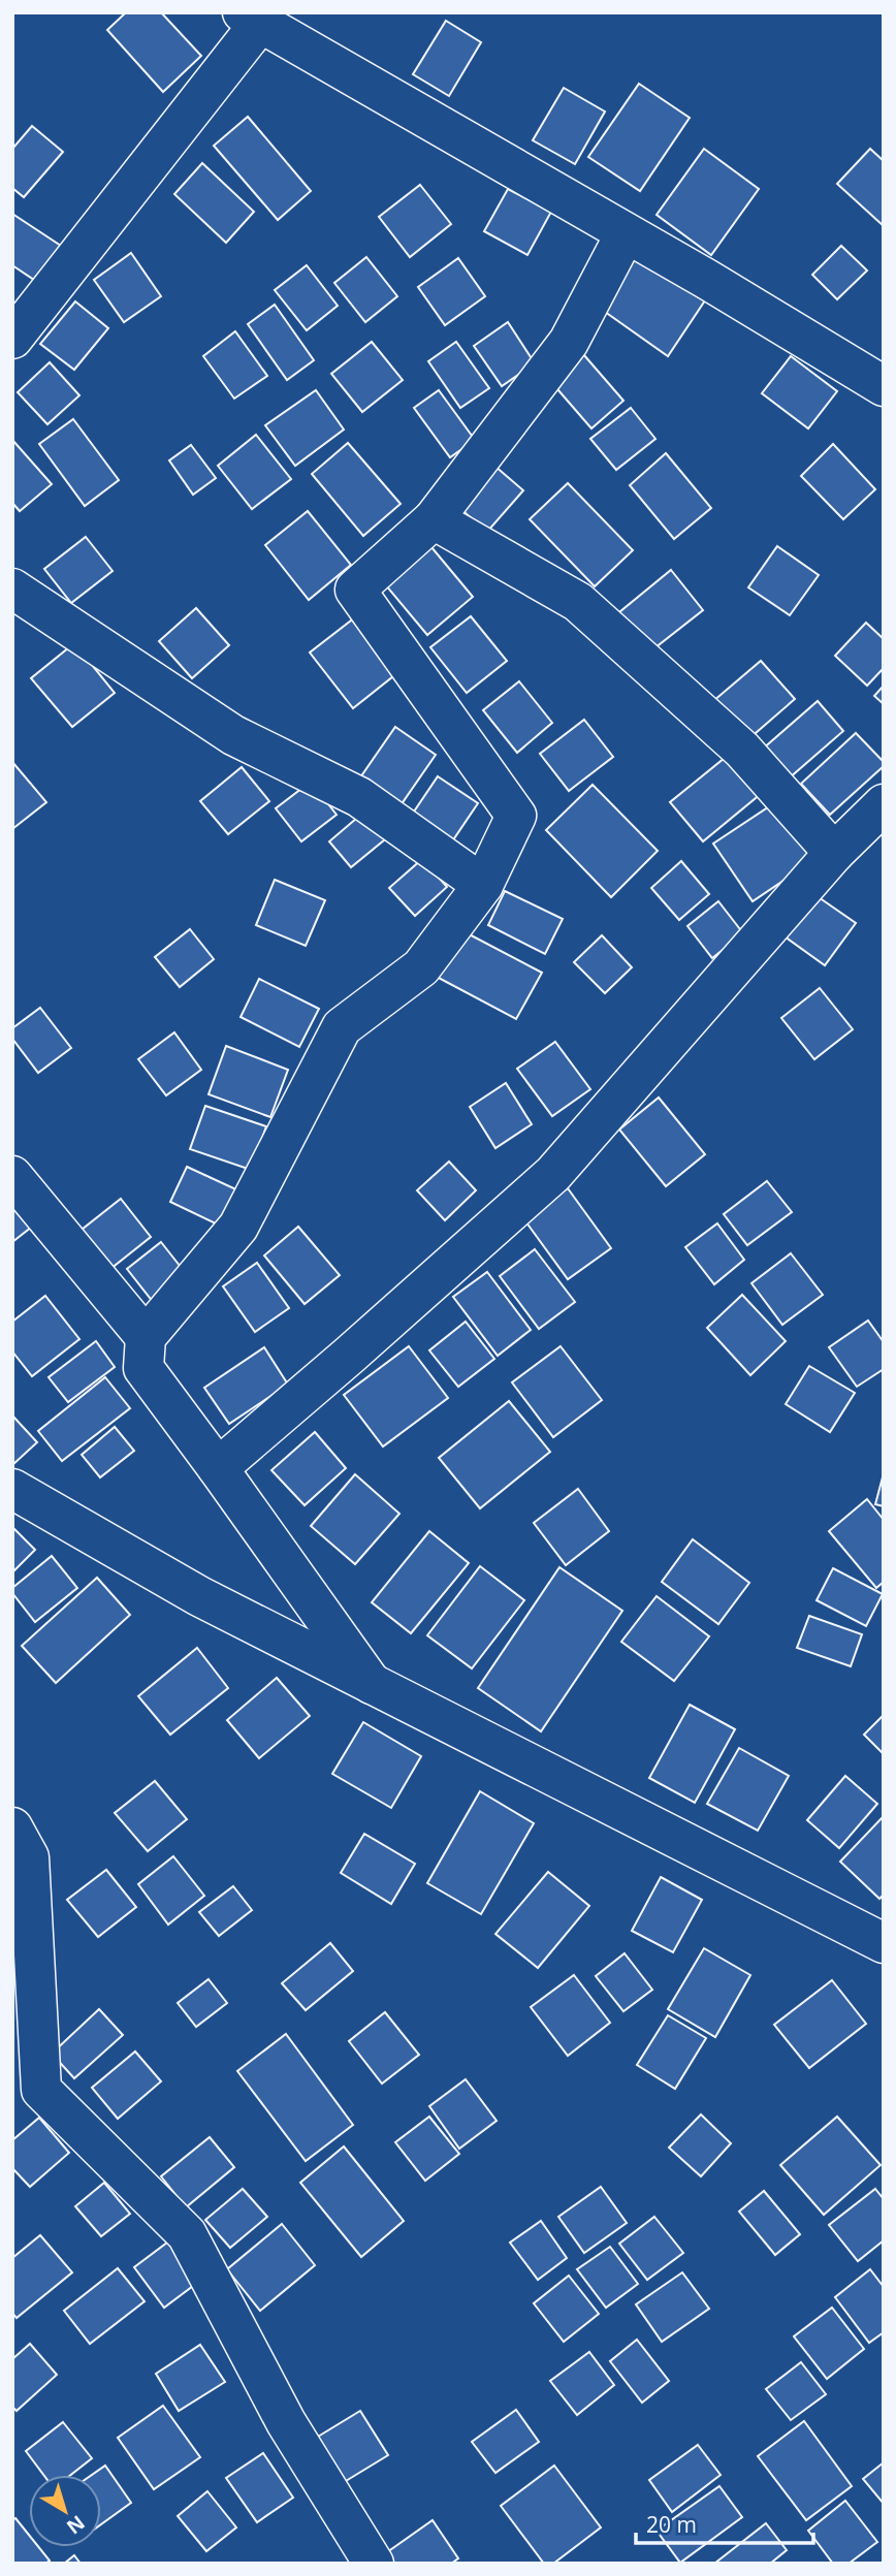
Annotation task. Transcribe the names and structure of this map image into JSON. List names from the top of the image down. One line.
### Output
{"scale_bar":"20 m","north":"bottom right"}
